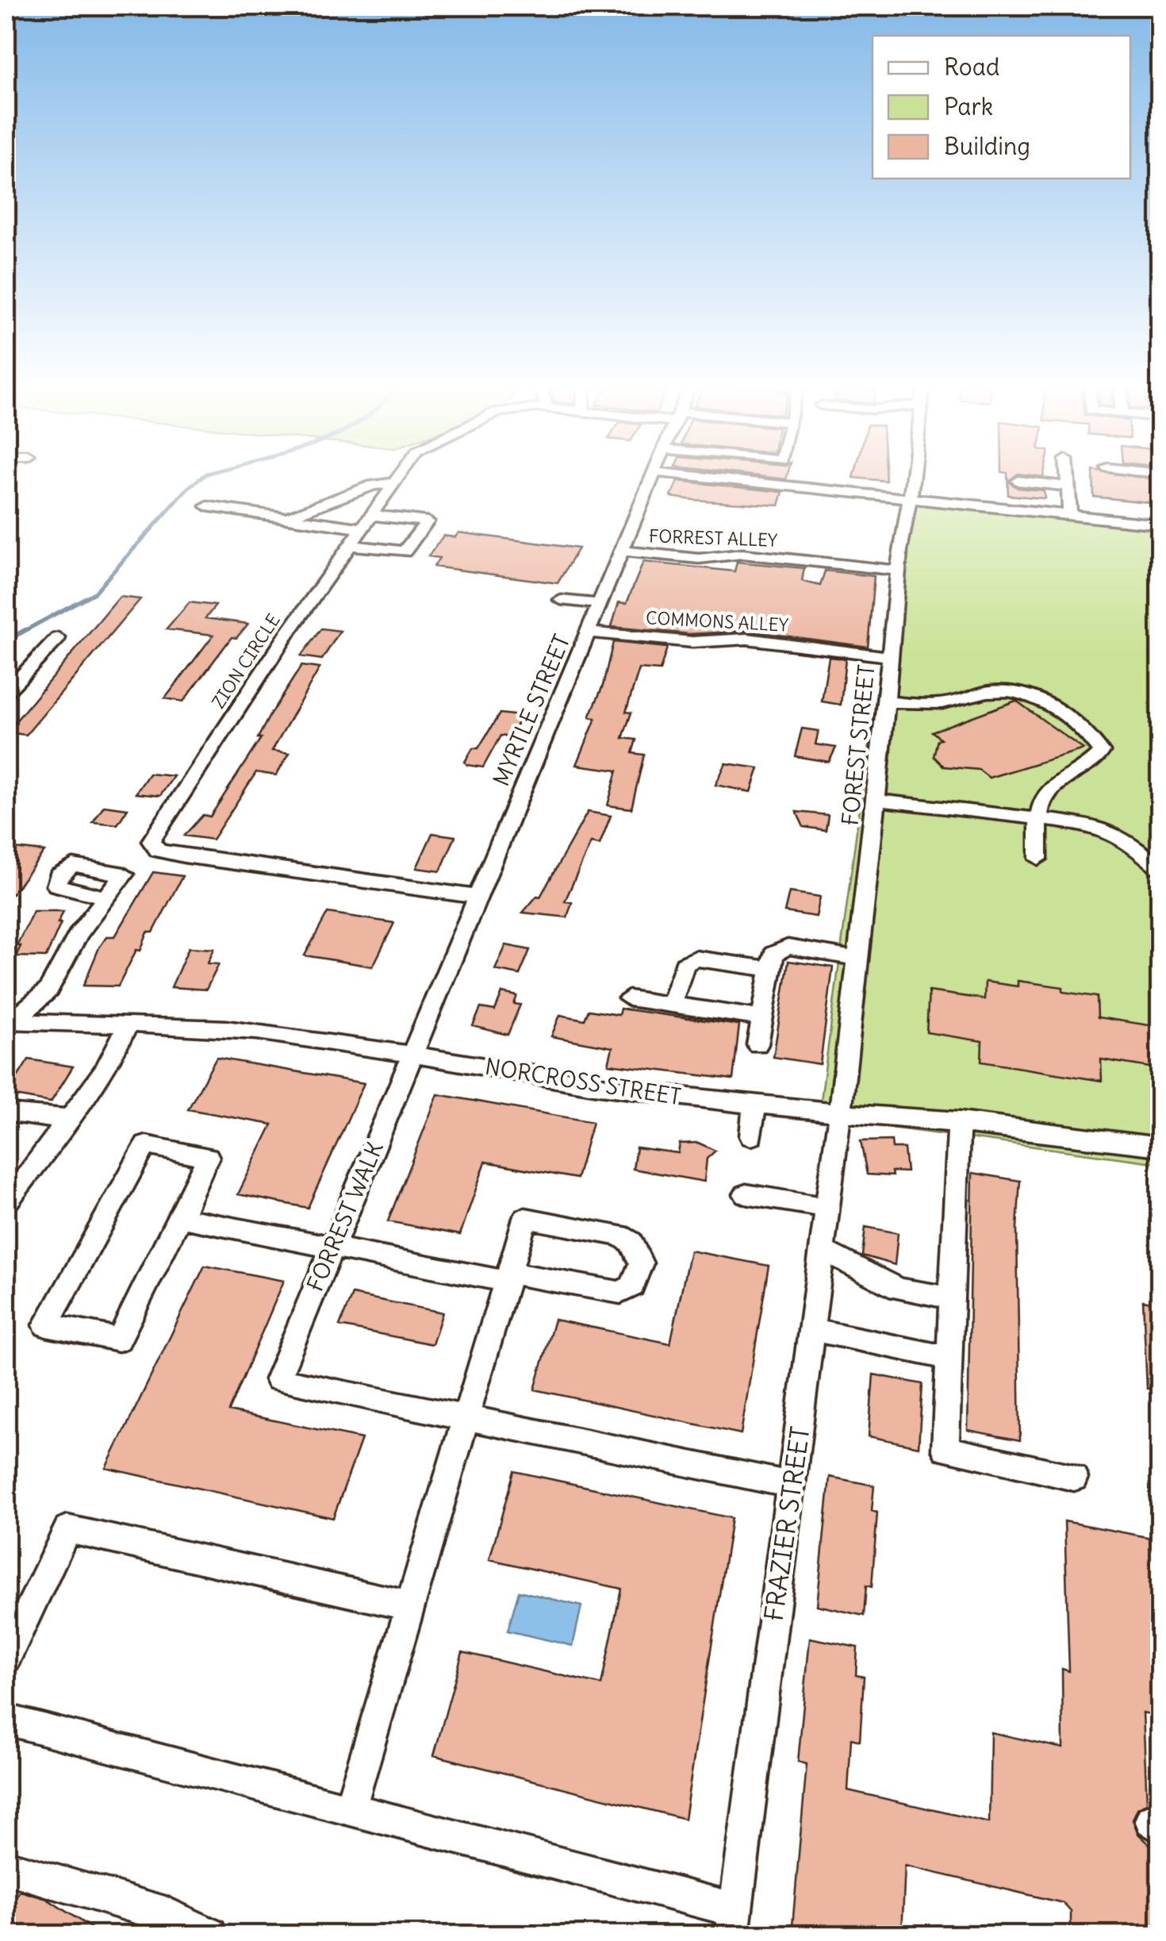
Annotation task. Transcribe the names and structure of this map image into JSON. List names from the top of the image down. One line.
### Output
{"streets":{"street":["FORREST ALLEY","COMMONS ALLEY","ZION CIRCLE","MYRTLE STREET","FOREST STREET","NORCROSS STREET","FORREST WALK","FRAZIER STREET"]},"crossings":[["FORREST ALLEY","MYRTLE STREET"],["FORREST ALLEY","FOREST STREET"],["COMMONS ALLEY","MYRTLE STREET"],["COMMONS ALLEY","FOREST STREET"],["ZION CIRCLE","MYRTLE STREET"],["MYRTLE STREET","NORCROSS STREET"],["MYRTLE STREET","FORREST WALK"],["FOREST STREET","NORCROSS STREET"],["FOREST STREET","FRAZIER STREET"],["NORCROSS STREET","FORREST WALK"],["NORCROSS STREET","FRAZIER STREET"]],"legend":["Road","Park","Building"]}
